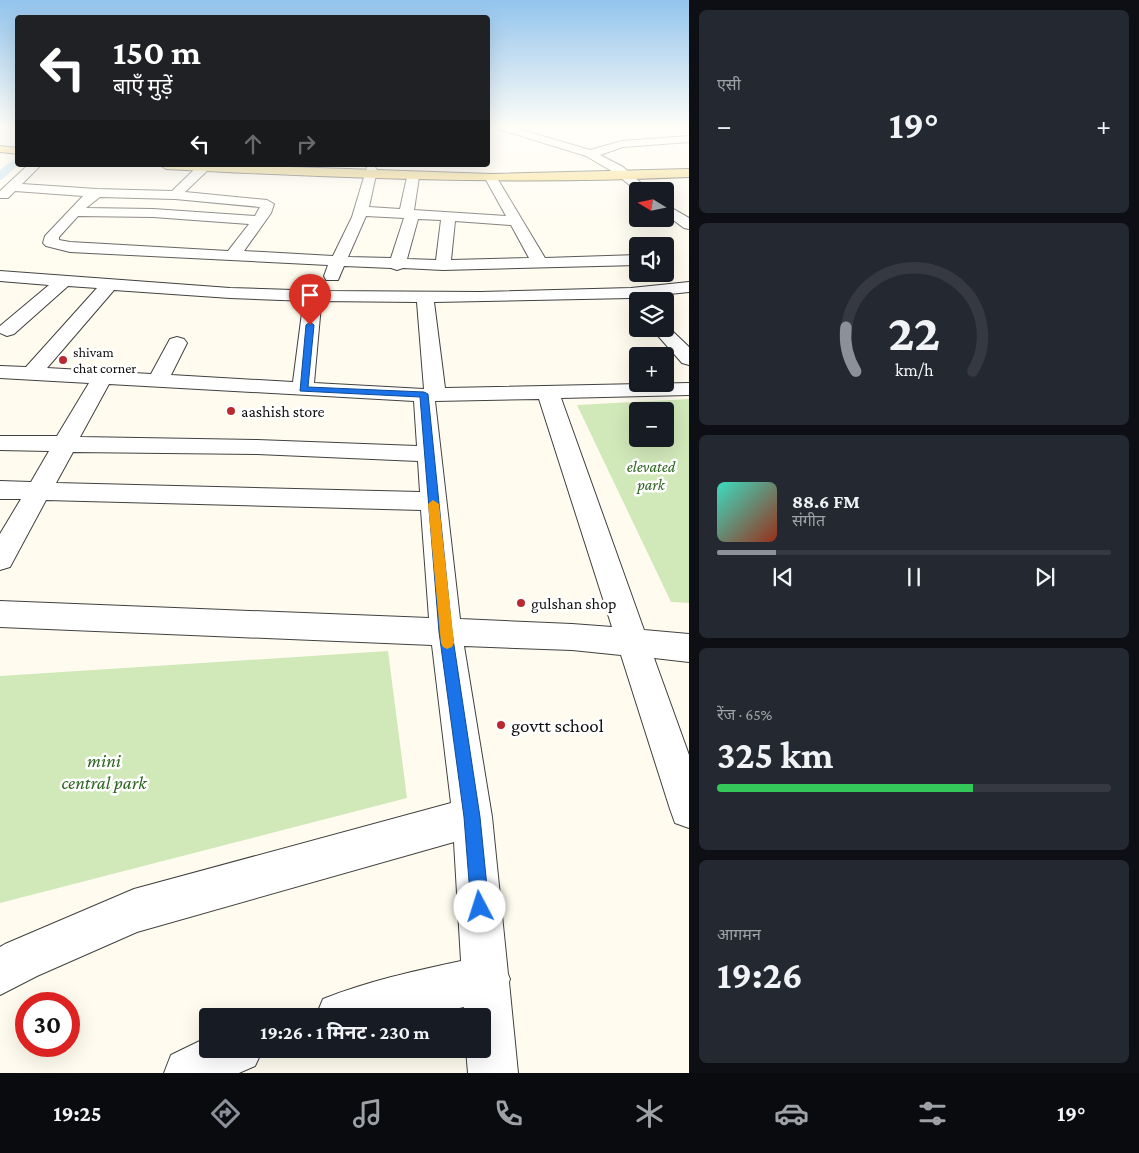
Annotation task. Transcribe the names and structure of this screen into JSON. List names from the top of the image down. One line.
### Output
{"parks":["elevated park","mini central park"],"places":["shivam chat corner","aashish store","gulshan shop","govtt school"],"north":"left","page":{"tile":["एसी",["रेंज · 65%","325 km"],["आगमन","19:26"]],"turn":["150 m","बाएँ मुड़ें"],"heat":["−","19°","+"],"map_buttons":["+","−"],"song":["88.6 FM","संगीत"],"limit":"30","trip":"19:26 · 1 मिनट · 230 m","tabs":["19:25","19°"],"gauge":["22","km/h"]}}
